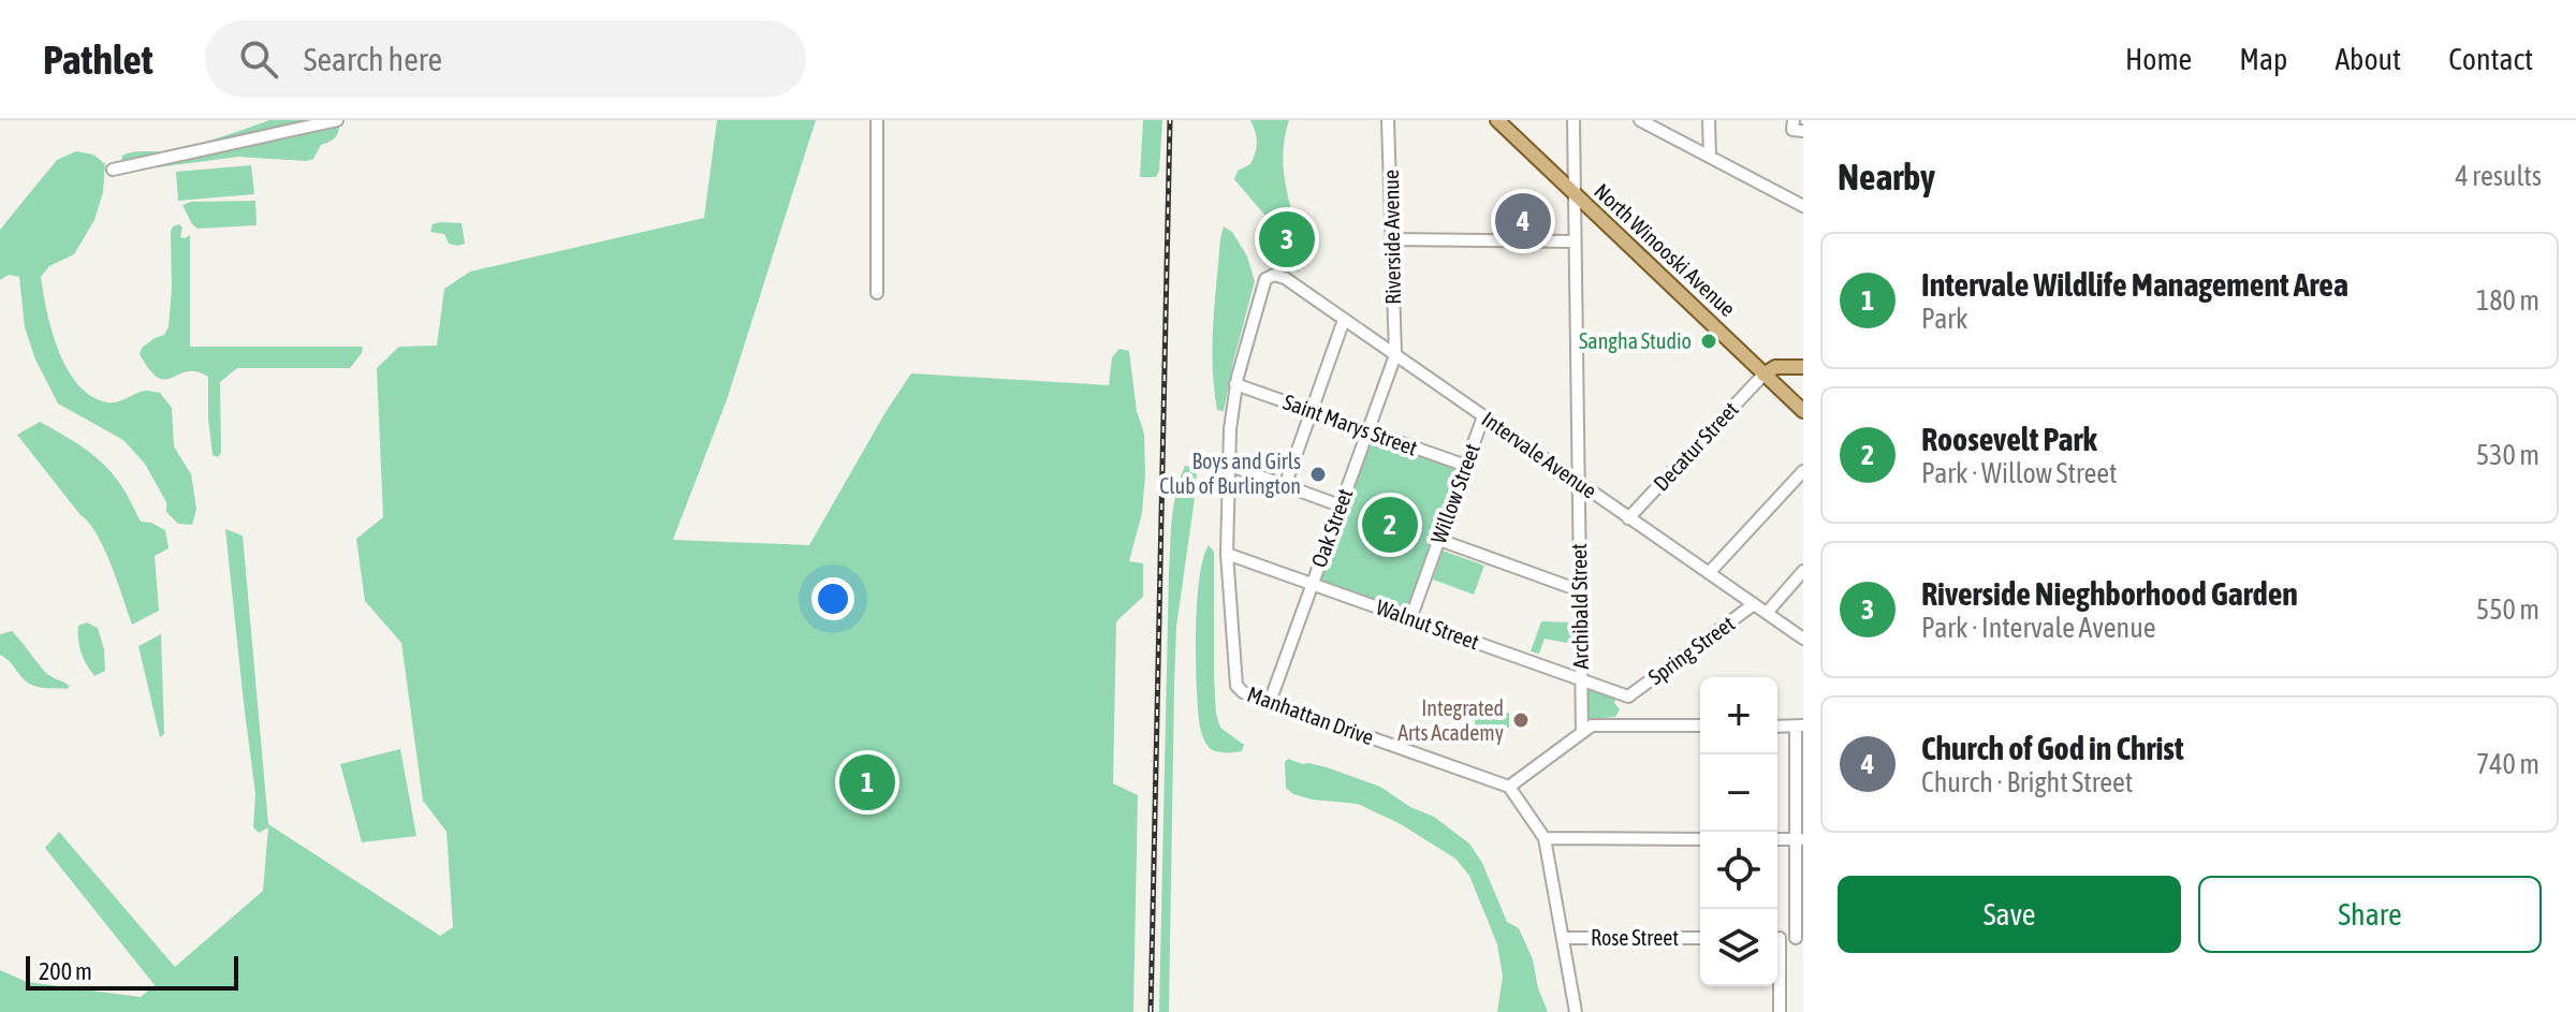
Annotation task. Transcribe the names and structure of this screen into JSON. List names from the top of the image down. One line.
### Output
{"streets":{"main road":["North Winooski Avenue"],"street":["Riverside Avenue","Saint Marys Street","Decatur Street","Intervale Avenue","Willow Street","Oak Street","Archibald Street","Walnut Street","Spring Street","Manhattan Drive","Rose Street"]},"crossings":[["Riverside Avenue","Intervale Avenue"],["Riverside Avenue","Oak Street"],["North Winooski Avenue","Decatur Street"],["North Winooski Avenue","Archibald Street"],["Saint Marys Street","Willow Street"],["Saint Marys Street","Oak Street"],["Saint Marys Street","Manhattan Drive"],["Decatur Street","Intervale Avenue"],["Intervale Avenue","Willow Street"],["Intervale Avenue","Oak Street"],["Intervale Avenue","Archibald Street"],["Intervale Avenue","Spring Street"],["Intervale Avenue","Manhattan Drive"],["Willow Street","Walnut Street"],["Oak Street","Walnut Street"],["Oak Street","Manhattan Drive"],["Archibald Street","Walnut Street"],["Walnut Street","Spring Street"],["Walnut Street","Manhattan Drive"]],"places":["Sangha Studio","Boys and Girls Club of Burlington","Integrated Arts Academy"],"scale_bar":"200 m","page":{"header":"Pathlet","search":"Search here","nav":["Home","Map","About","Contact"],"heading":["Nearby","4 results"],"pins":["4","3","2","1"],"list":[{"mark":"1","name":"Intervale Wildlife Management Area","note":"Park","value":"180 m"},{"mark":"2","name":"Roosevelt Park","note":"Park · Willow Street","value":"530 m"},{"mark":"3","name":"Riverside Nieghborhood Garden","note":"Park · Intervale Avenue","value":"550 m"},{"mark":"4","name":"Church of God in Christ","note":"Church · Bright Street","value":"740 m"}],"map_buttons":["+","−"],"buttons":["Save","Share"],"scale":"200 m"}}
